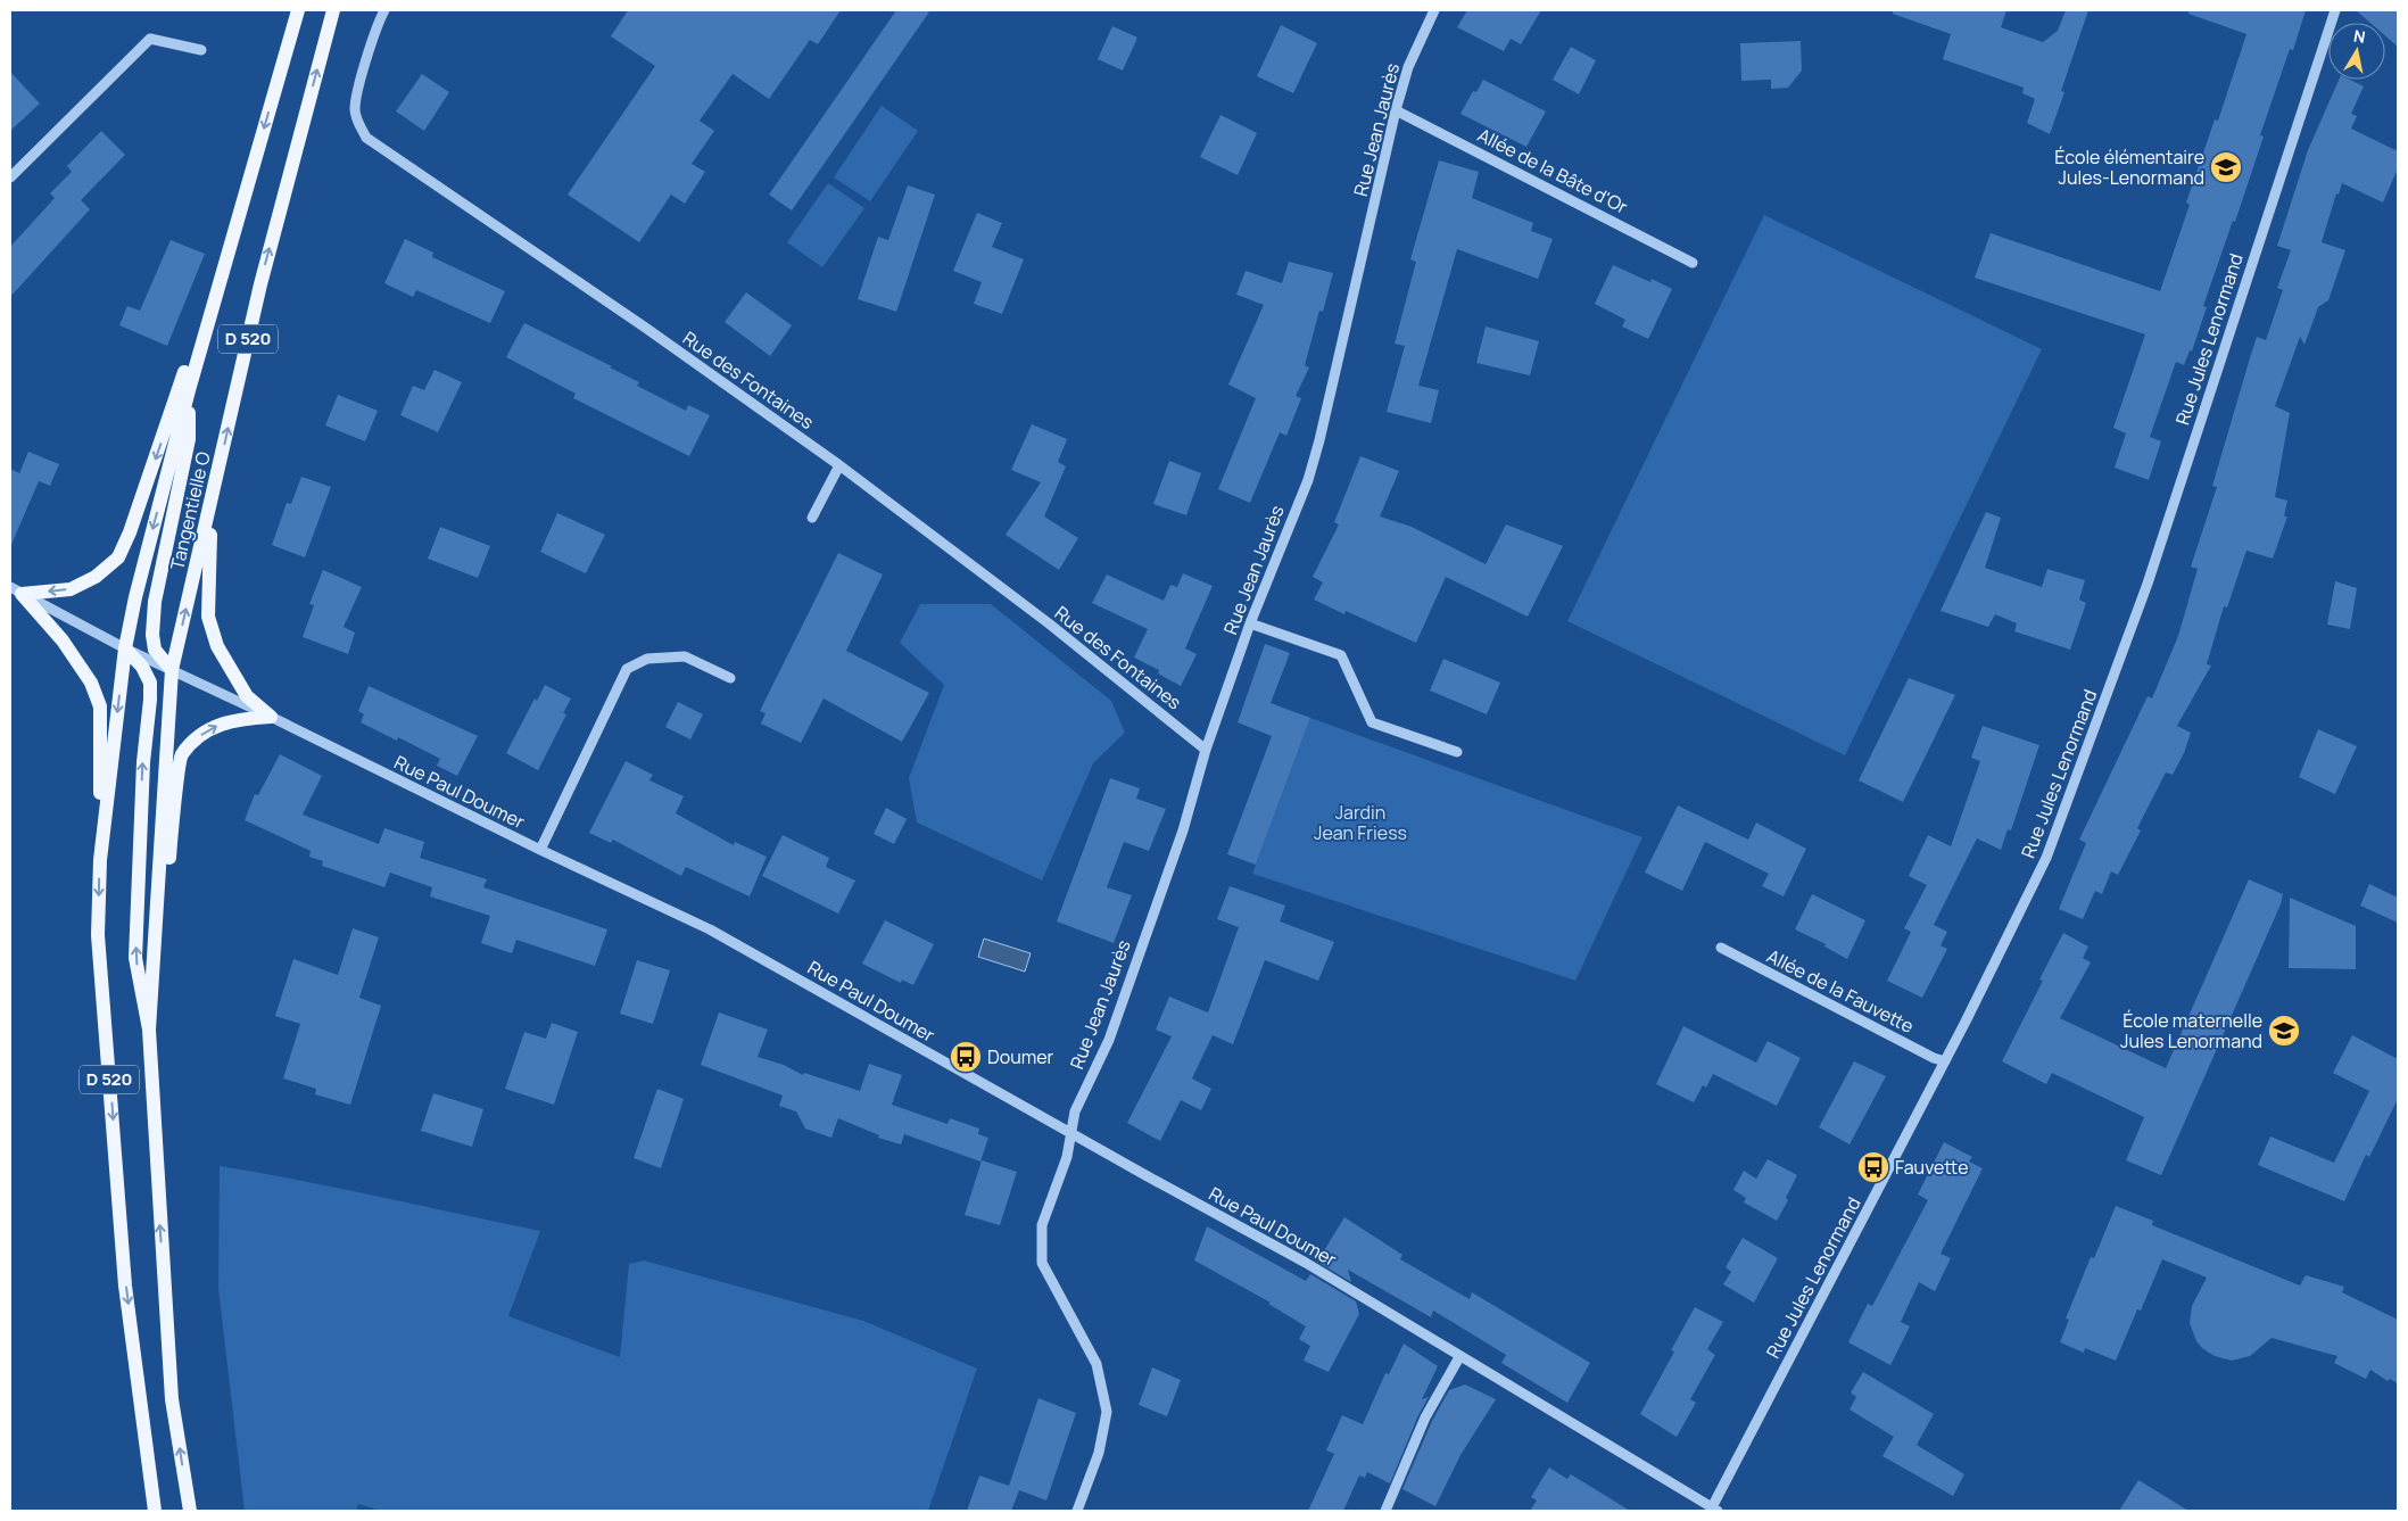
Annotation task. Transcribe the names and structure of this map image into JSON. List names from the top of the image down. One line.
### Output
{"streets":{"main road":["D 520","Tangentielle O"],"street":["Rue Jean Jaurès","Allée de la Bâte d'Or","Rue Jules Lenormand","Rue des Fontaines","Rue Paul Doumer","Allée de la Fauvette"]},"crossings":[["Rue Jean Jaurès","Allée de la Bâte d'Or"],["Rue Jean Jaurès","Rue des Fontaines"],["Rue Jean Jaurès","Rue Paul Doumer"],["D 520","Tangentielle O"],["D 520","Rue Paul Doumer"],["Rue Jules Lenormand","Rue Paul Doumer"],["Rue Jules Lenormand","Allée de la Fauvette"],["Tangentielle O","Rue Paul Doumer"]],"parks":["Jardin Jean Friess"],"places":{"school or university":["École élémentaire Jules-Lenormand","École maternelle Jules Lenormand"],"bus stop":["Doumer","Fauvette"]},"north":"top"}
